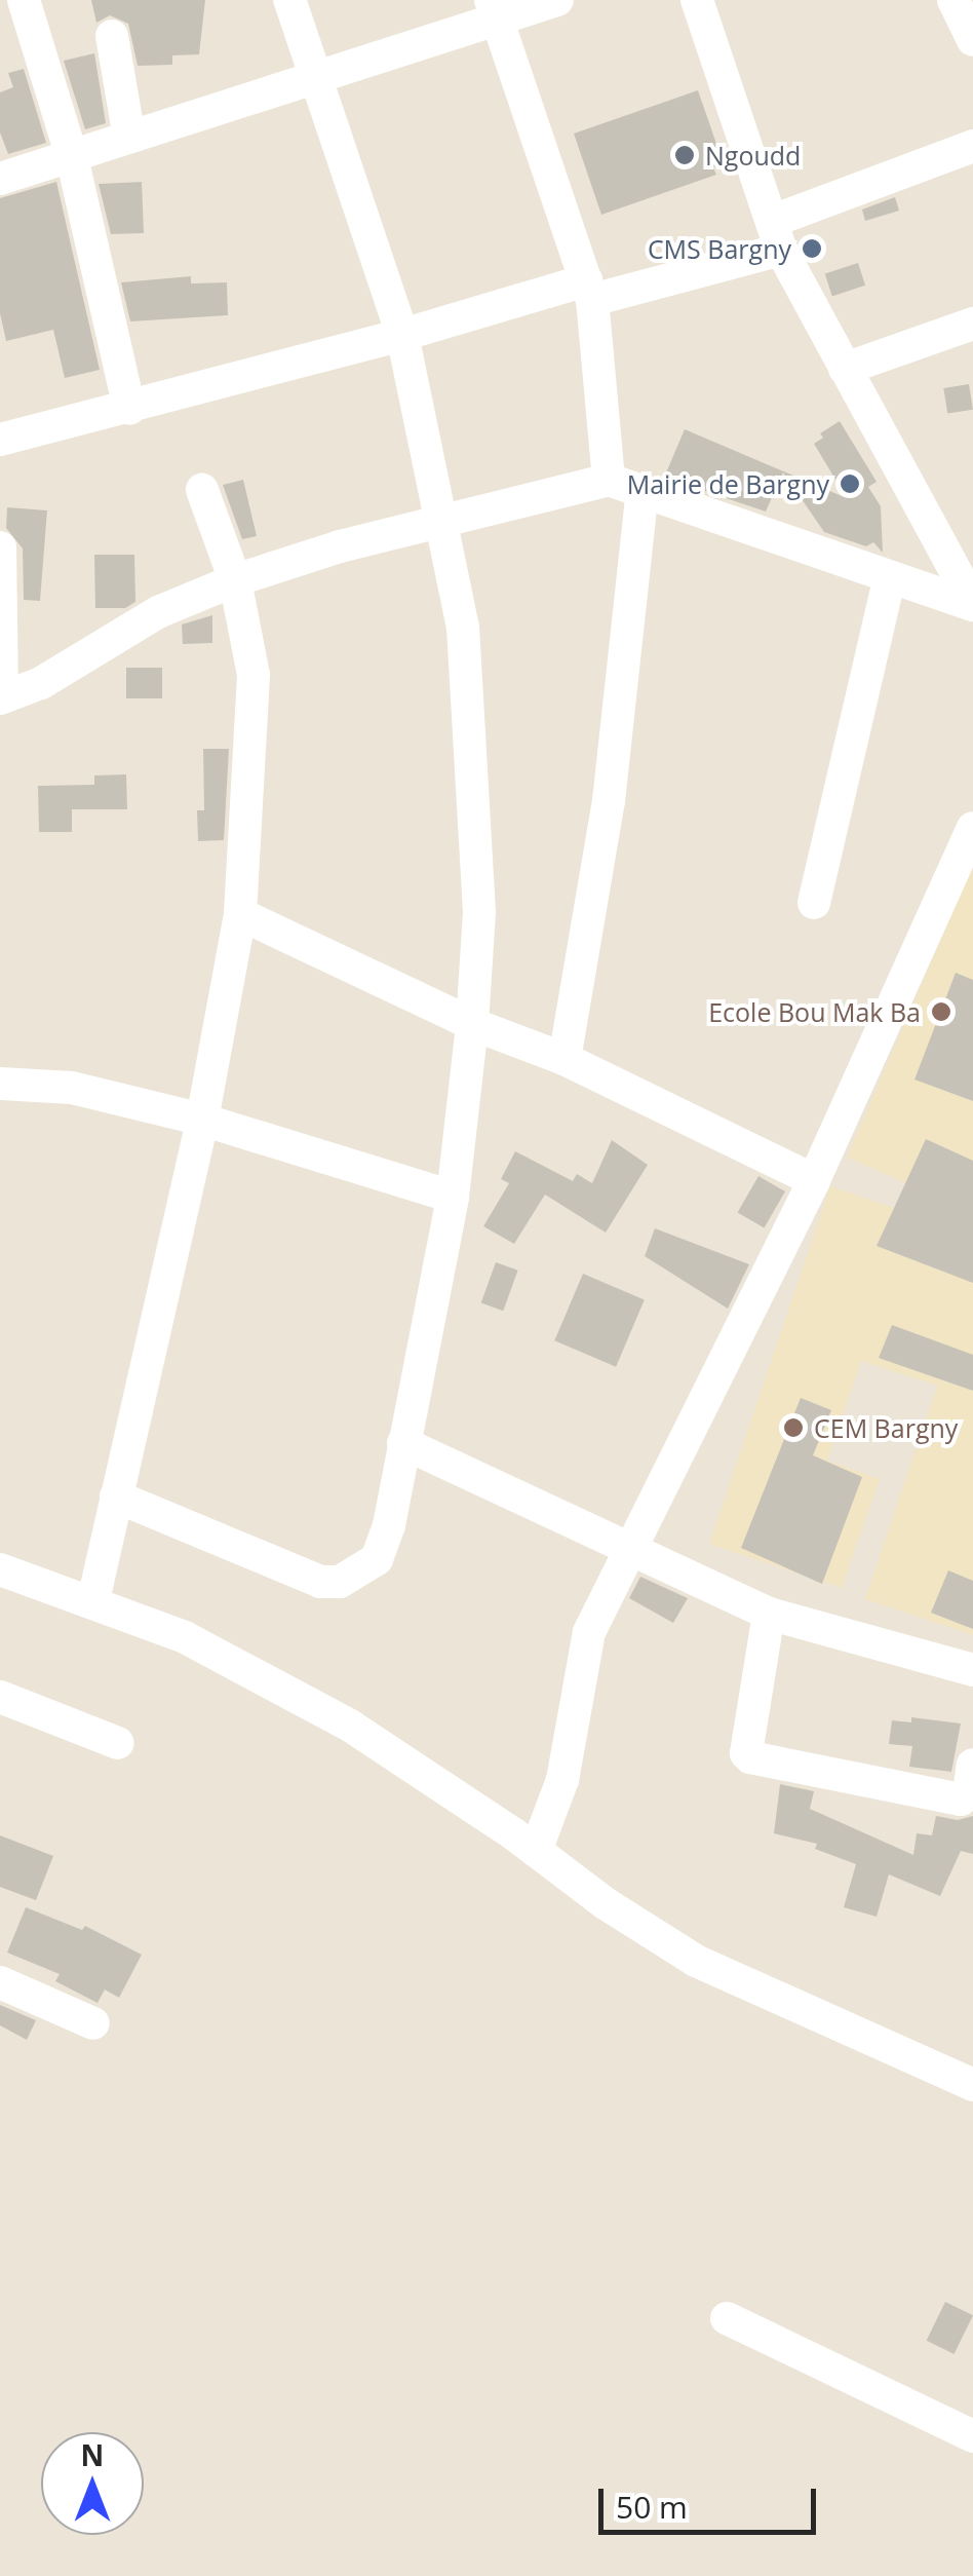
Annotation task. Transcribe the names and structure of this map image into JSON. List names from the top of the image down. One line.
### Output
{"places":["Ngoudd","CMS Bargny","Mairie de Bargny","Ecole Bou Mak Ba","CEM Bargny"],"scale_bar":"50 m","north":"top"}
